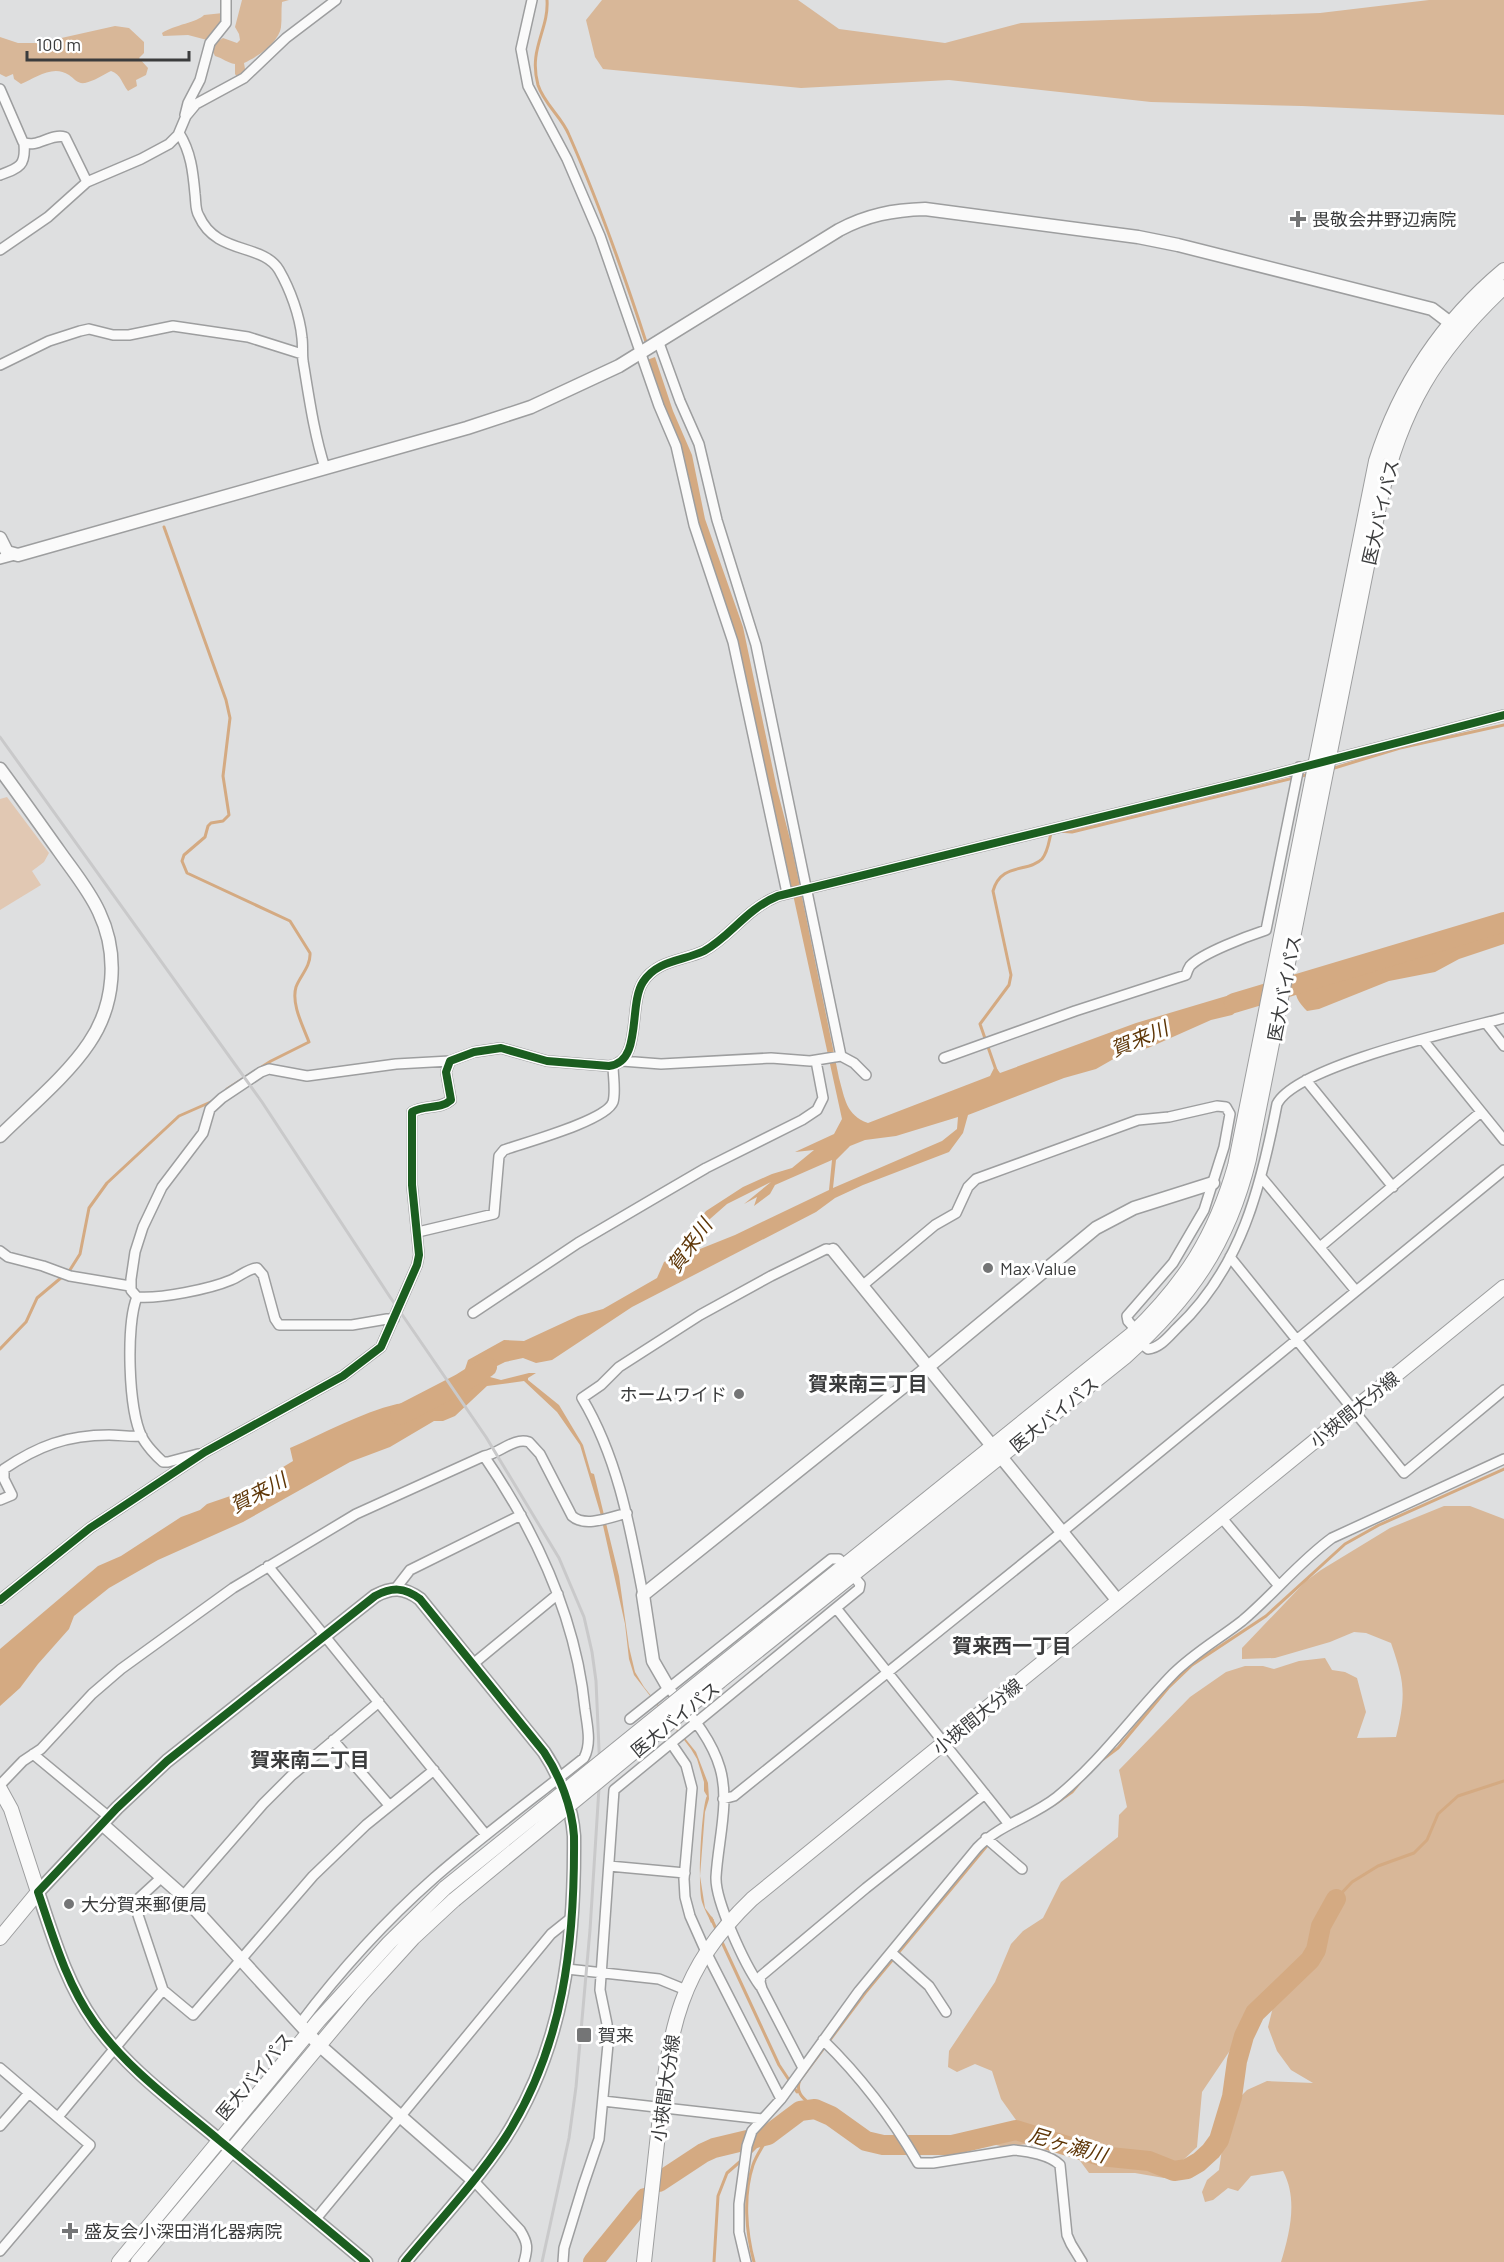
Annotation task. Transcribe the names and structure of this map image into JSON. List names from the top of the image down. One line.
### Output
{"streets":{"main road":["医大バイパス","小挾間大分線"]},"districts":["賀来南三丁目","賀来西一丁目","賀来南二丁目"],"water":["賀来川","尼ヶ瀬川"],"places":{"health":["畏敬会井野辺病院","盛友会小深田消化器病院"],"other":["Max Value","ホームワイド","大分賀来郵便局"],"transit":["賀来"]},"scale_bar":"100 m"}
